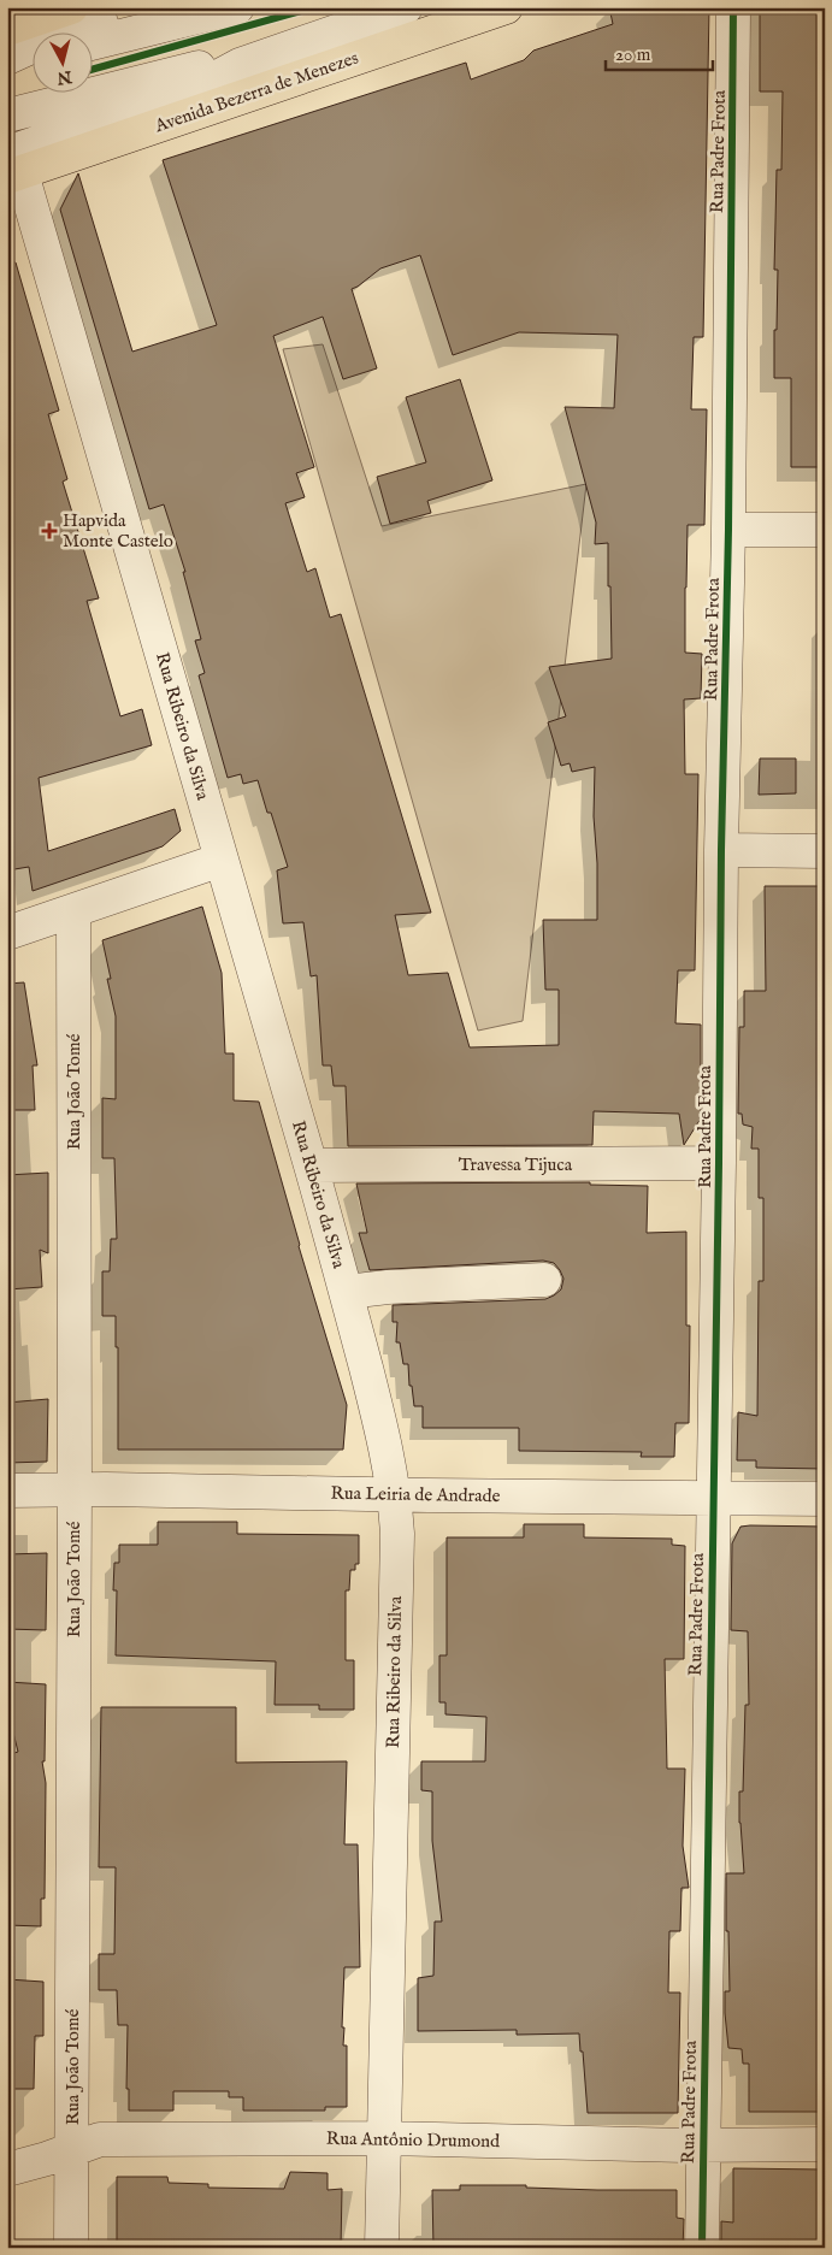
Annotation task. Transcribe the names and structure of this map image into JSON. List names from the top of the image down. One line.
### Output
{"streets":{"main road":["Avenida Bezerra de Menezes"],"street":["Rua Padre Frota","Rua Ribeiro da Silva","Rua João Tomé","Travessa Tijuca","Rua Leiria de Andrade","Rua Antônio Drumond"]},"crossings":[["Avenida Bezerra de Menezes","Rua Ribeiro da Silva"],["Rua Padre Frota","Travessa Tijuca"],["Rua Padre Frota","Rua Leiria de Andrade"],["Rua Padre Frota","Rua Antônio Drumond"],["Rua Ribeiro da Silva","Travessa Tijuca"],["Rua Ribeiro da Silva","Rua Leiria de Andrade"],["Rua Ribeiro da Silva","Rua Antônio Drumond"],["Rua João Tomé","Rua Leiria de Andrade"],["Rua João Tomé","Rua Antônio Drumond"]],"places":{"health":["Hapvida Monte Castelo"]},"scale_bar":"20 m","north":"bottom"}
